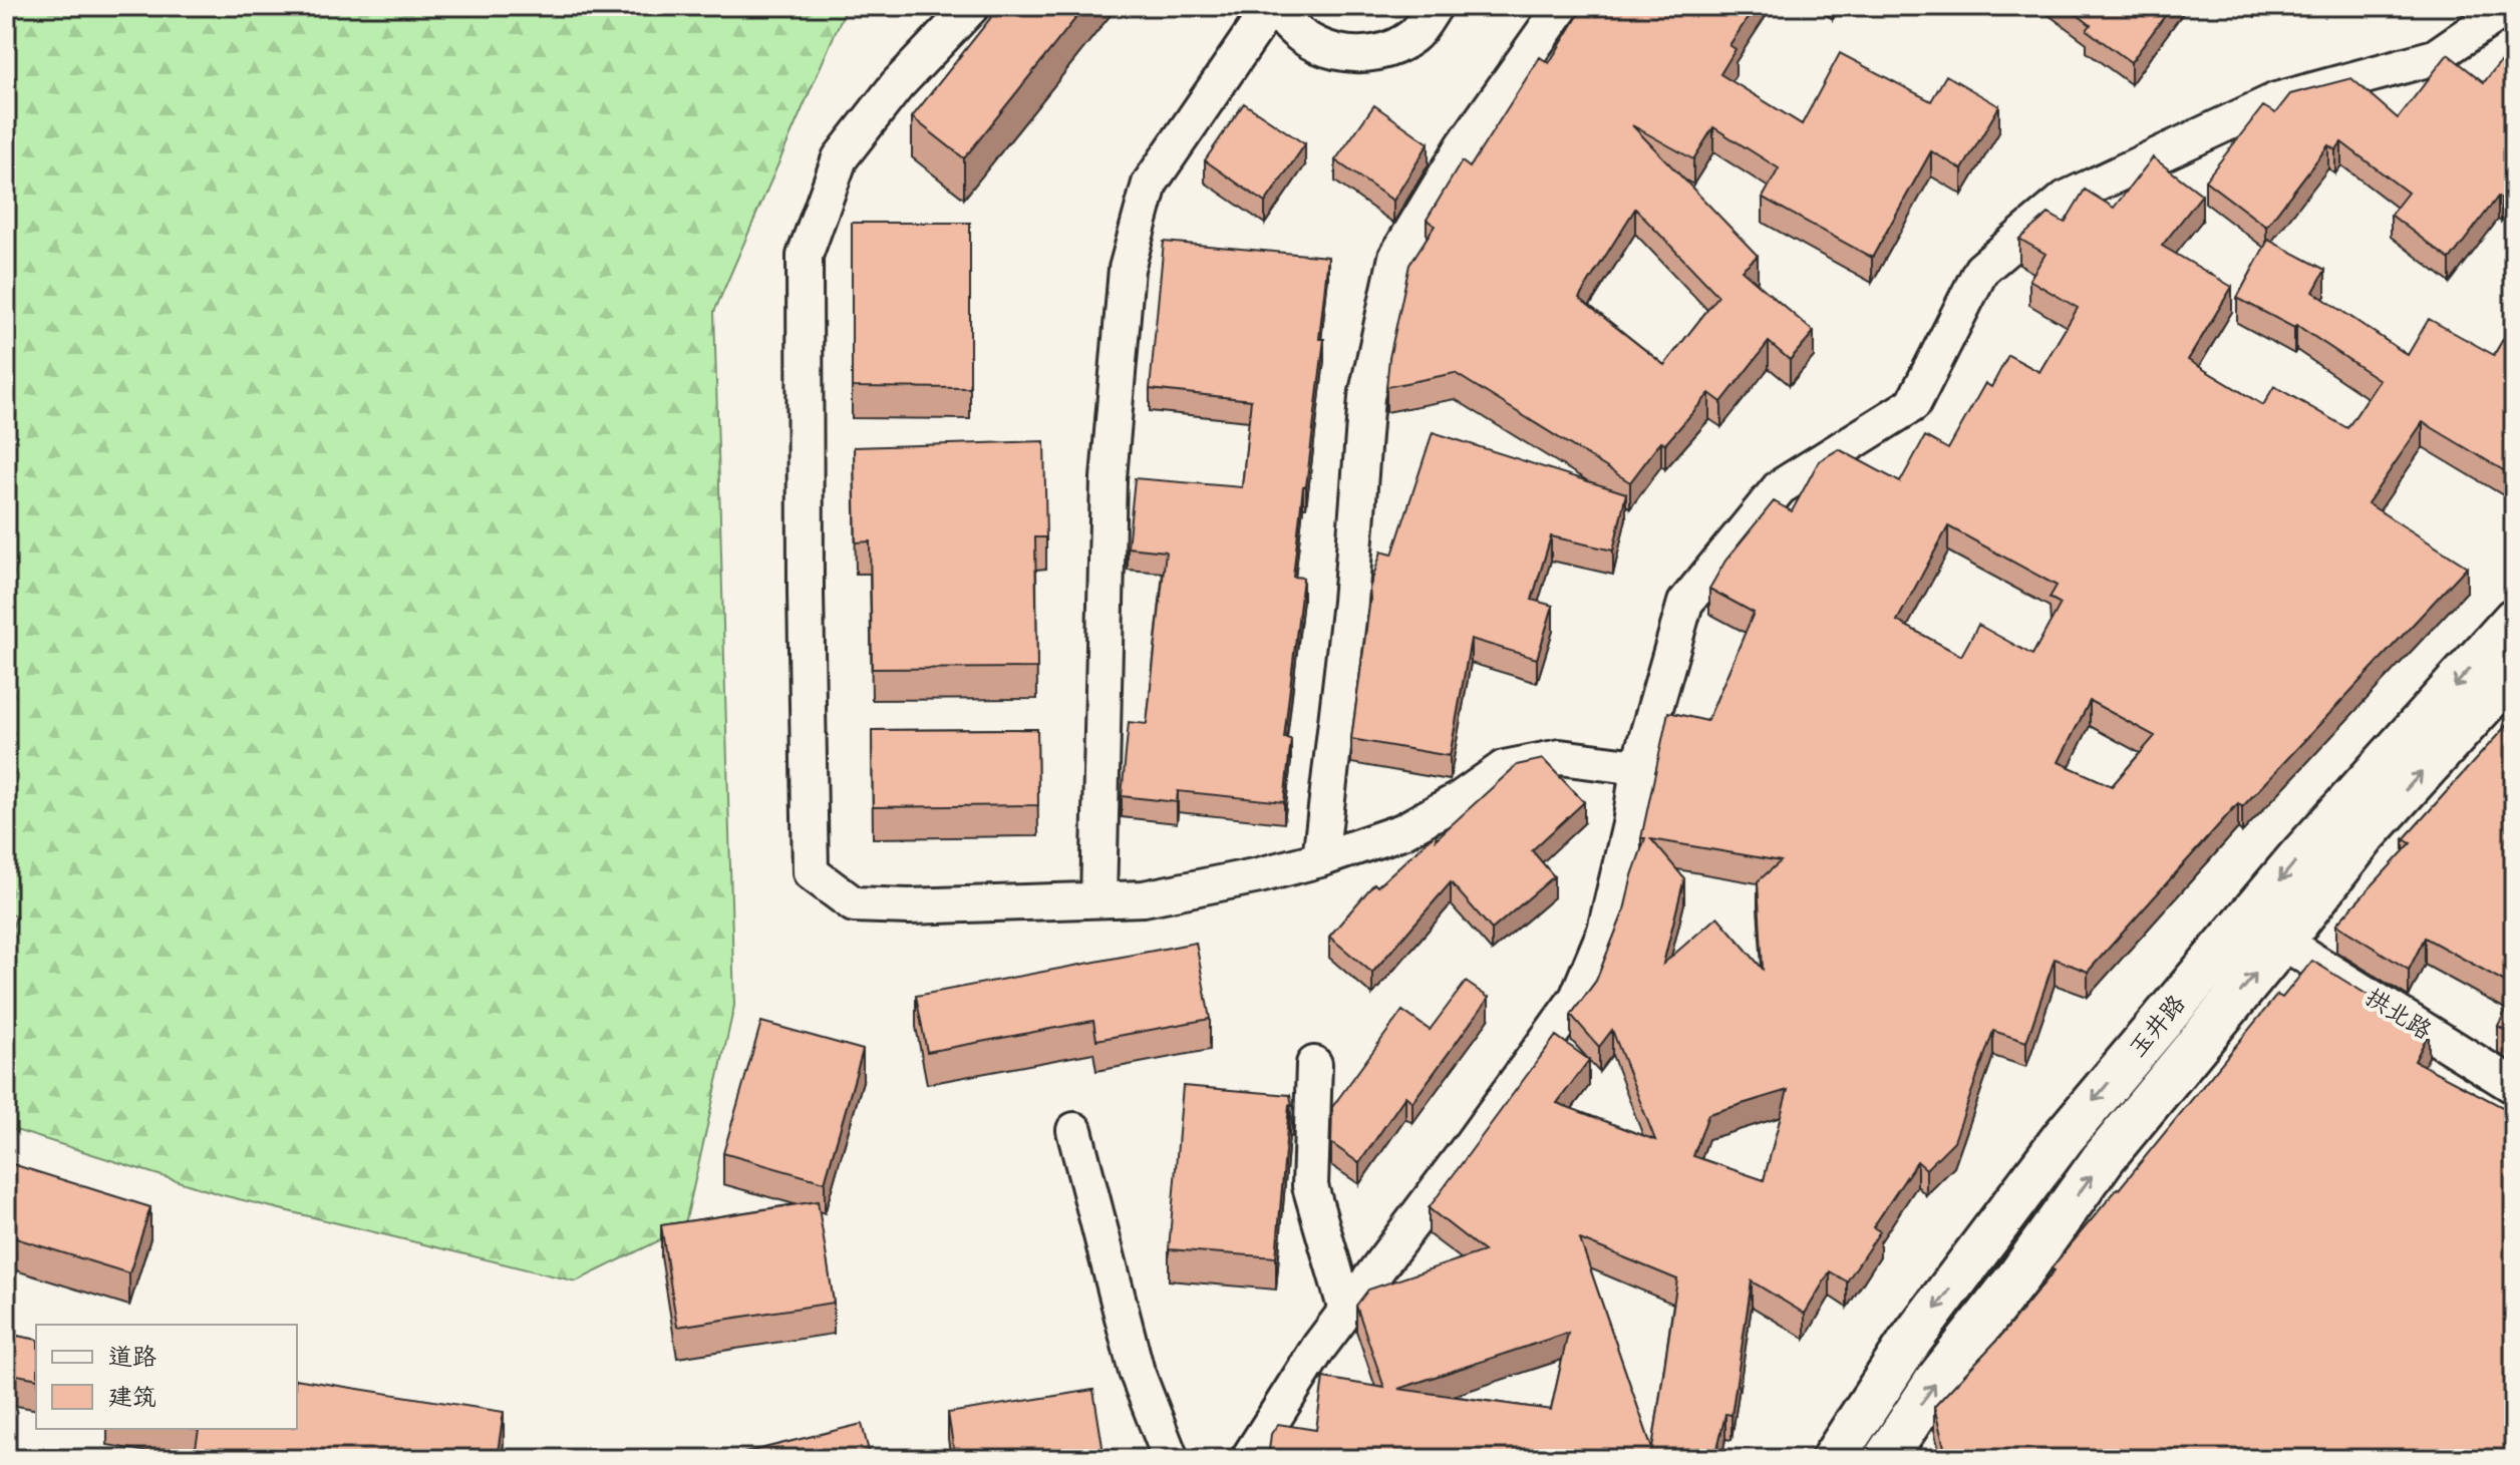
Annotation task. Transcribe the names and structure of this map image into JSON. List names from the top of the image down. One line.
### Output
{"streets":{"street":["拱北路","玉井路"]},"crossings":[["拱北路","玉井路"]],"legend":["道路","建筑"]}
